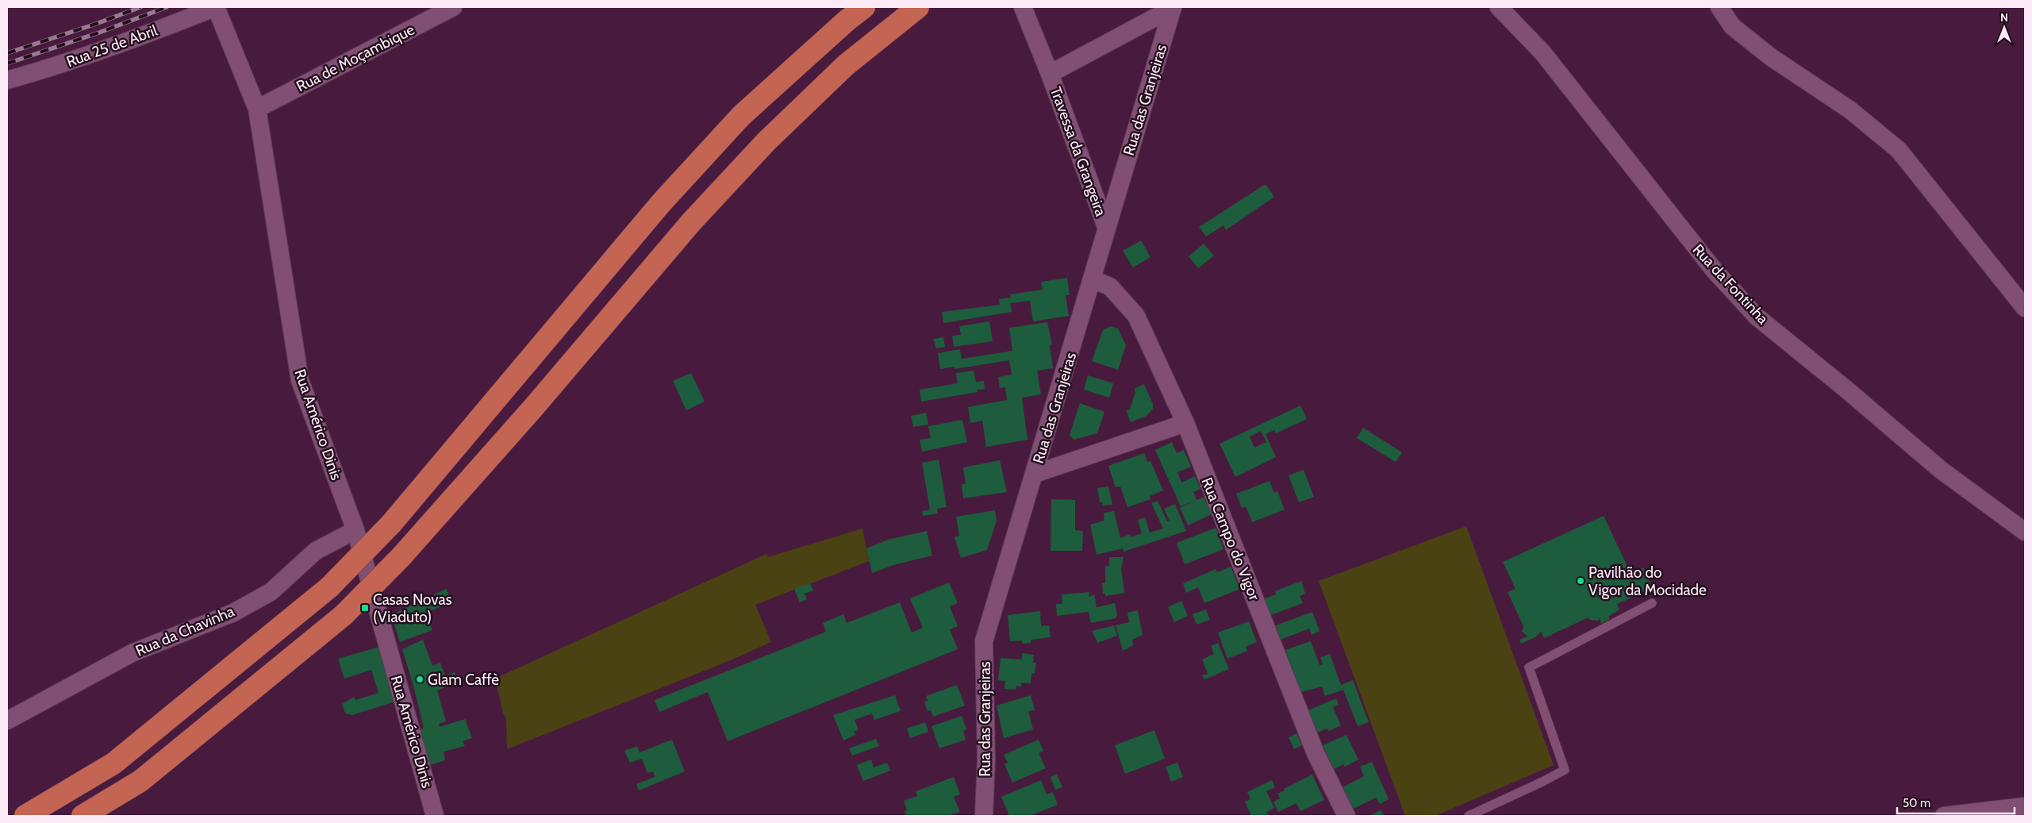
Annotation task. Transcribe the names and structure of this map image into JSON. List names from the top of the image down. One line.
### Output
{"streets":{"street":["Rua 25 de Abril","Rua de Moçambique","Rua das Granjeiras","Travessa da Grangeira","Rua da Fontinha","Rua Américo Dinis","Rua Campo do Vigor","Rua da Chavinha"]},"crossings":[["Rua 25 de Abril","Rua Américo Dinis"],["Rua de Moçambique","Rua Américo Dinis"],["Rua das Granjeiras","Travessa da Grangeira"],["Rua das Granjeiras","Rua Campo do Vigor"],["Rua Américo Dinis","Rua da Chavinha"]],"places":{"other":["Pavilhão do Vigor da Mocidade","Glam Caffè"],"transit":["Casas Novas (Viaduto)"]},"scale_bar":"50 m","north":"top"}
